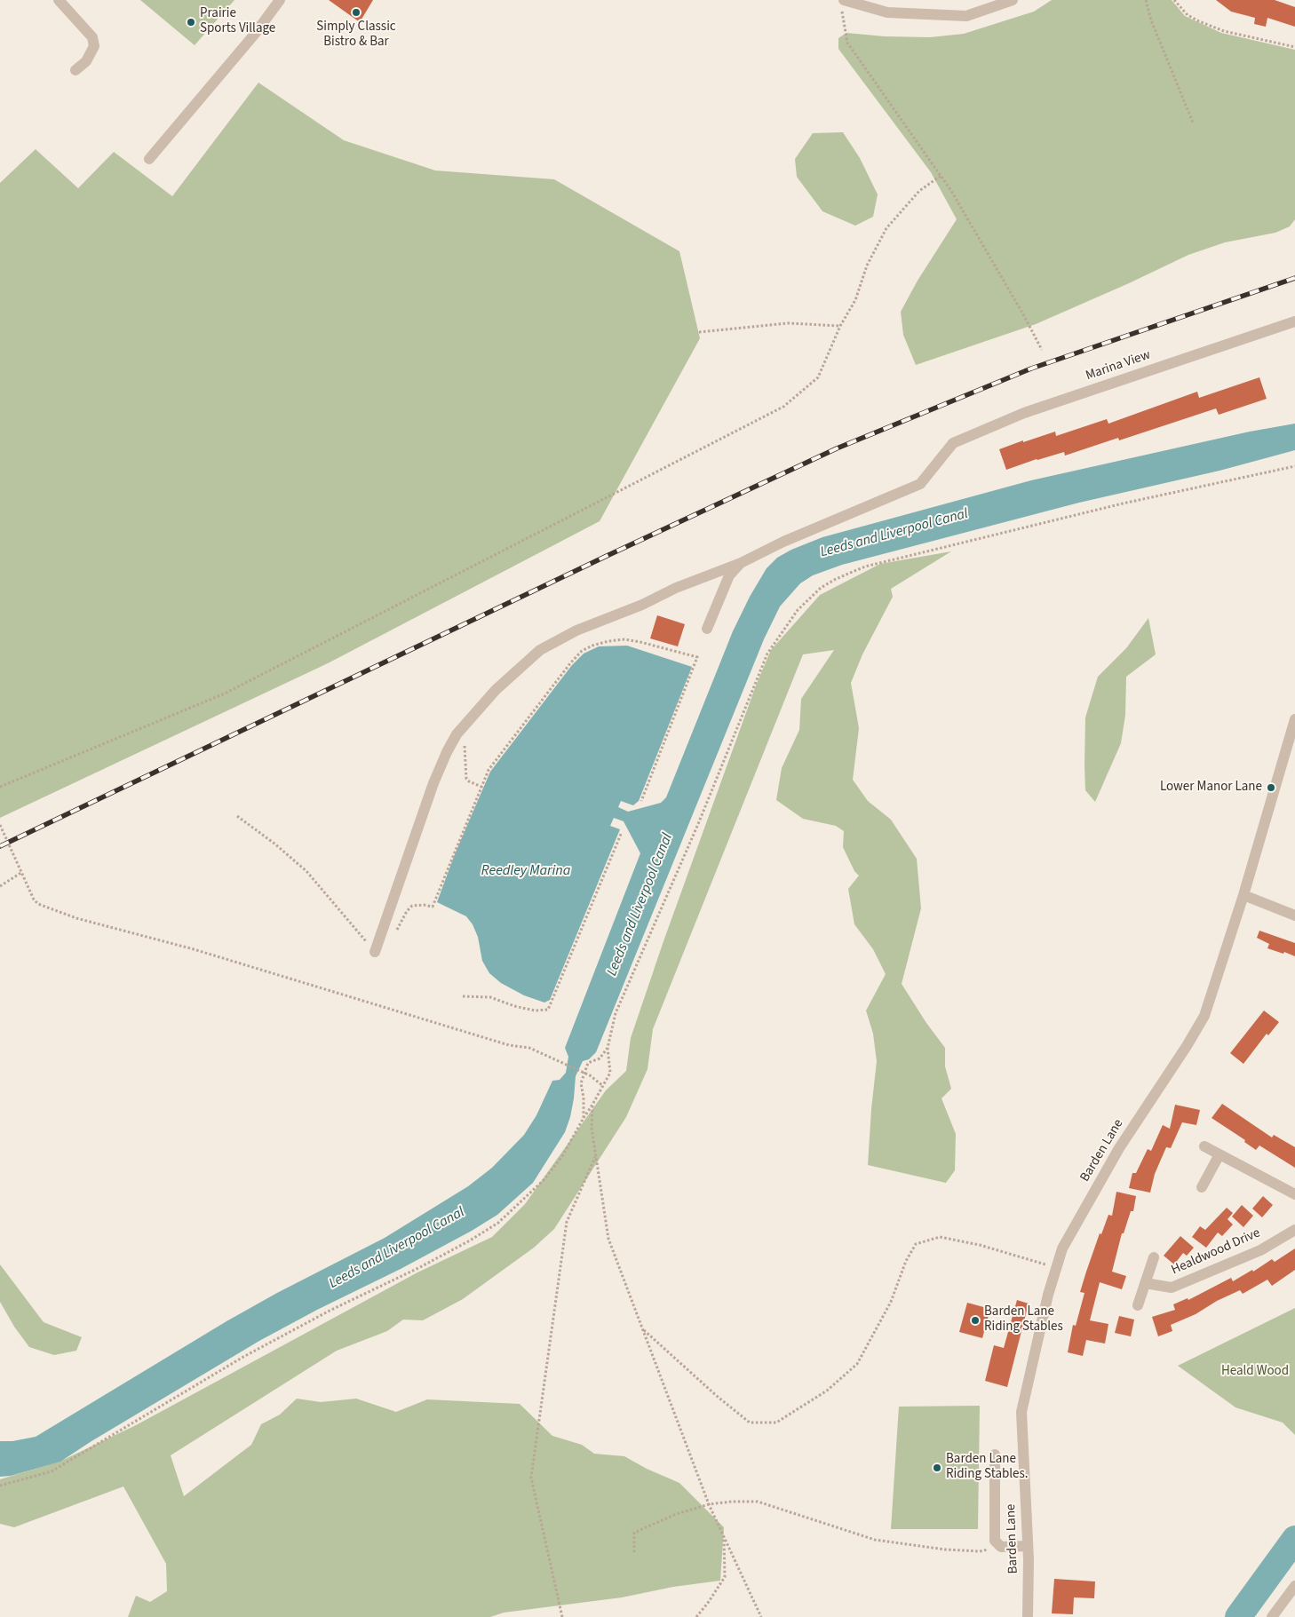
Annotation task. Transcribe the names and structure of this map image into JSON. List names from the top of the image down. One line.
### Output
{"streets":{"street":["Marina View","Barden Lane","Healdwood Drive"]},"water":["Leeds and Liverpool Canal","Reedley Marina"],"parks":["Heald Wood"],"places":["Simply Classic Bistro & Bar","Prairie Sports Village","Lower Manor Lane","Barden Lane Riding Stables","Barden Lane Riding Stables."]}
